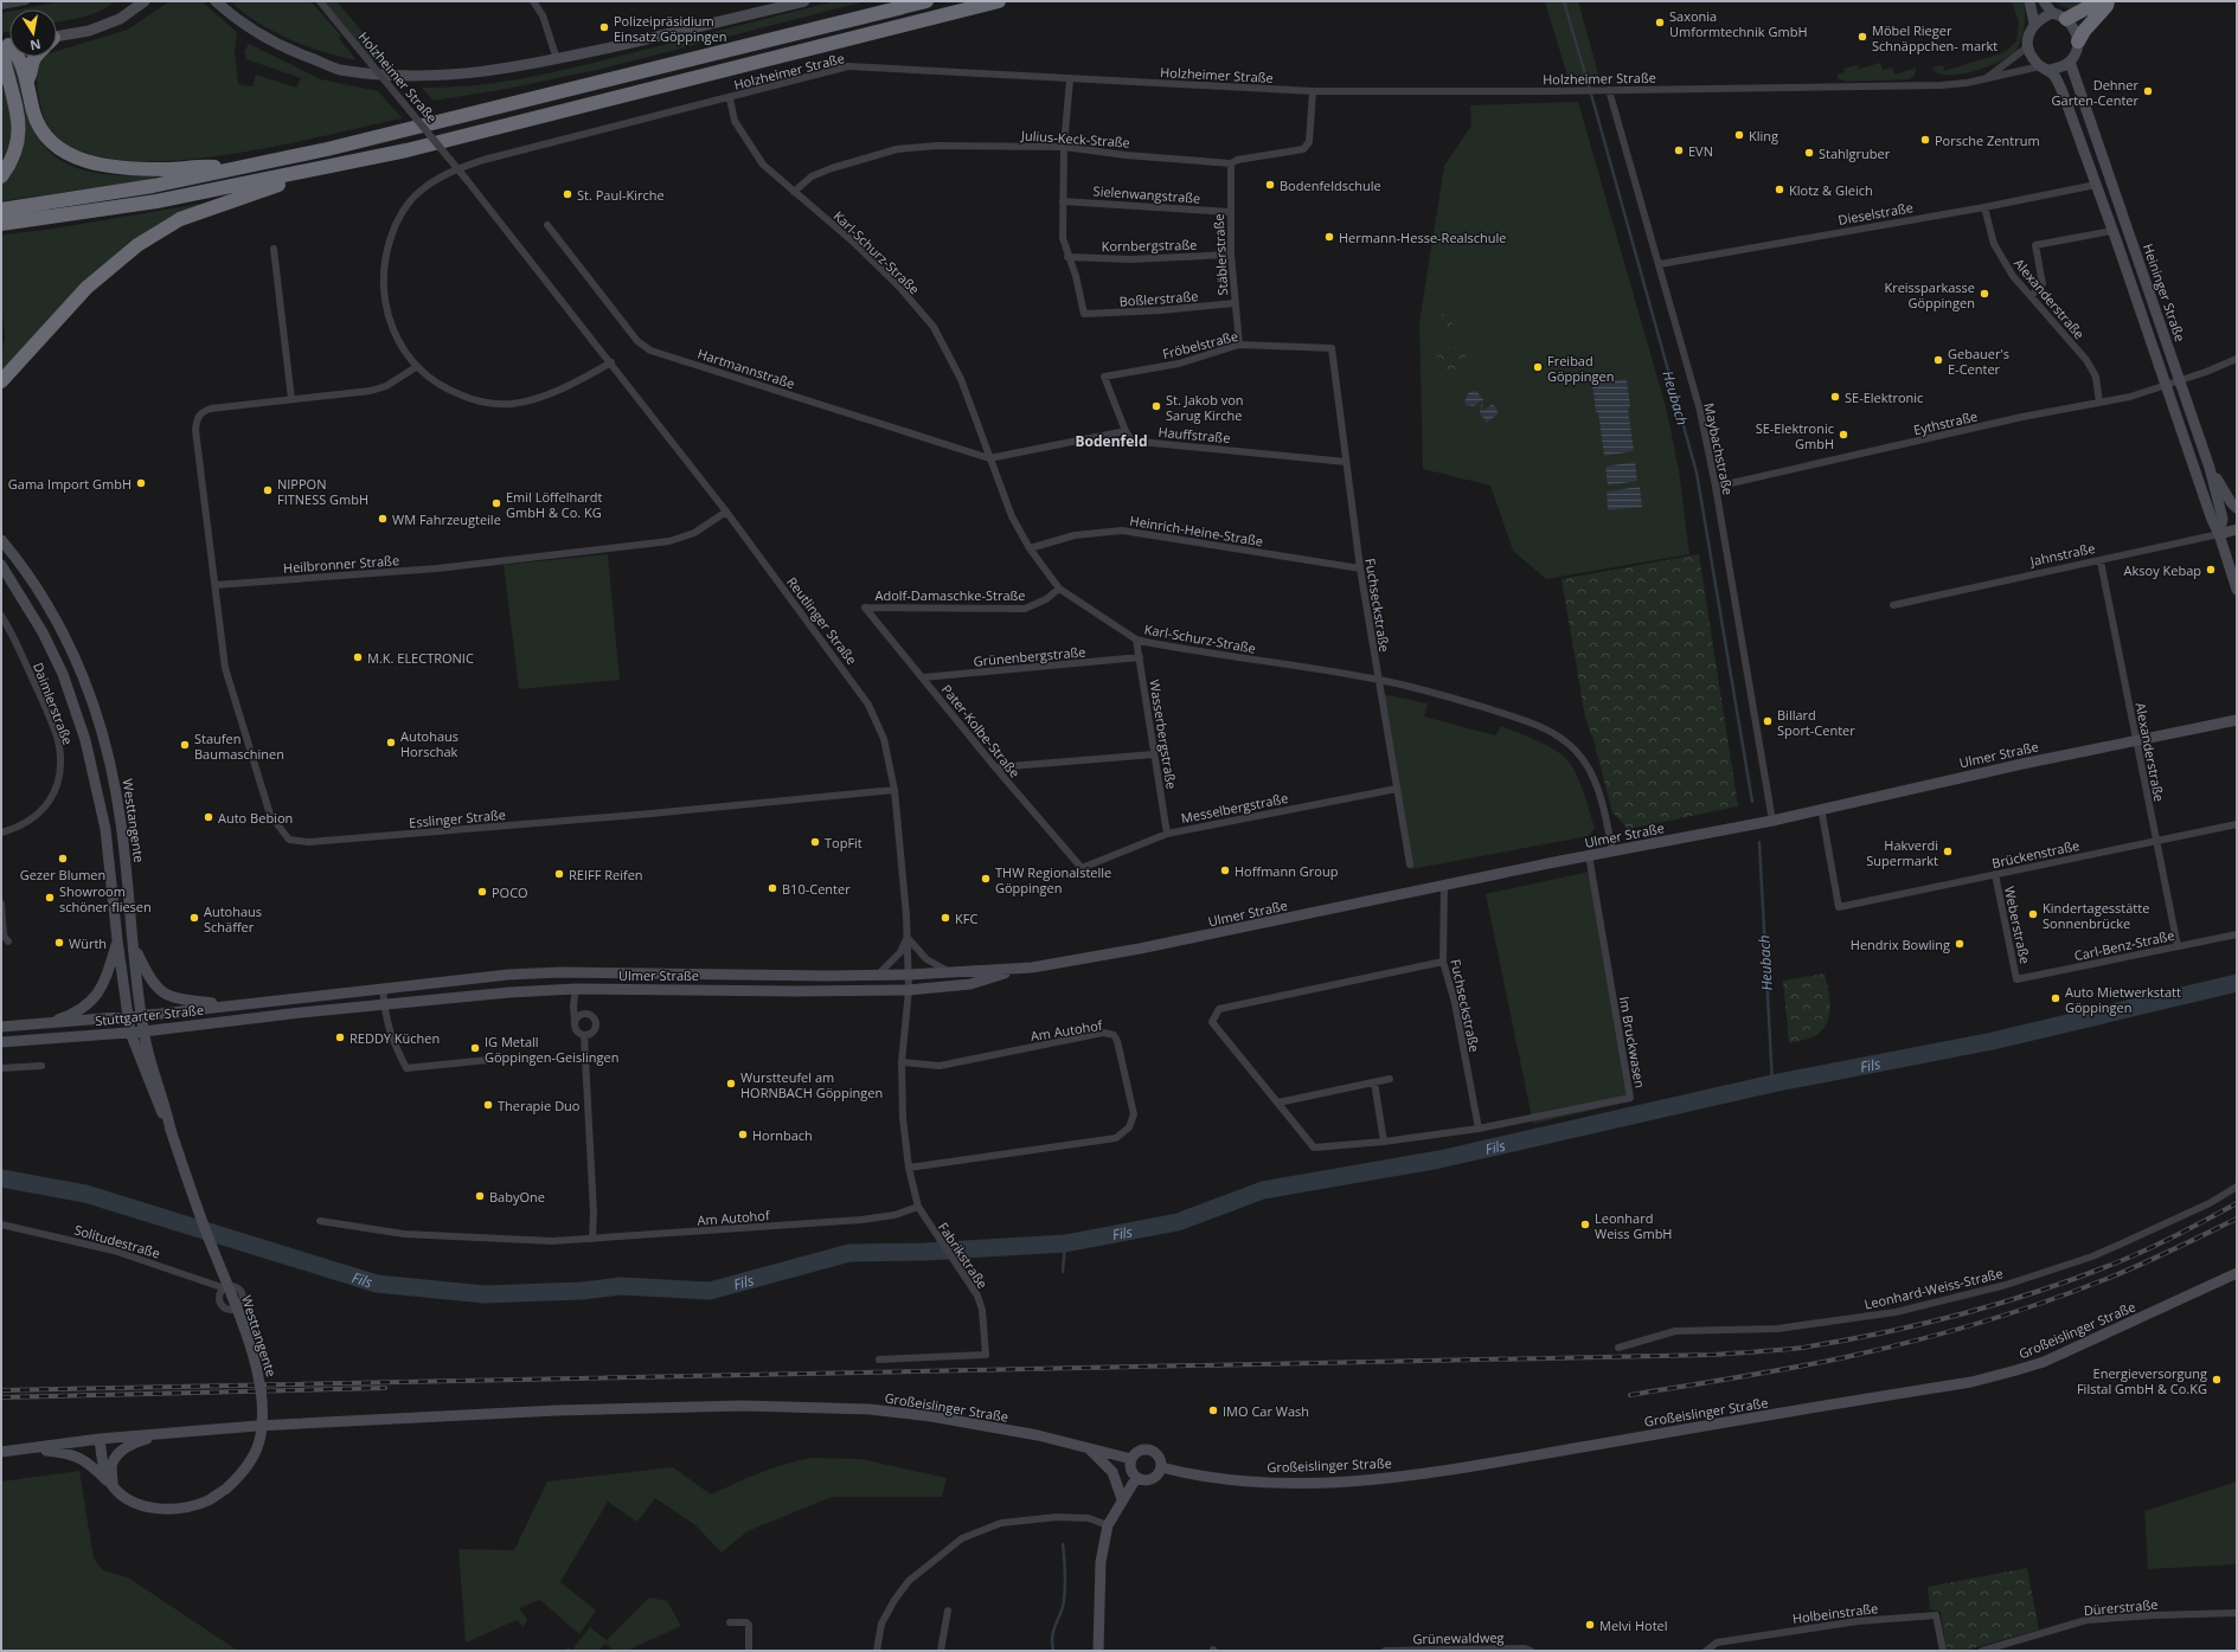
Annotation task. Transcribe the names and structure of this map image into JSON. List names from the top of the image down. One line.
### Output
{"streets":{"main road":["Heininger Straße","Jahnstraße","Ulmer Straße","Westtangente","Stuttgarter Straße","Großeislinger Straße"],"street":["Holzheimer Straße","Julius-Keck-Straße","Sielenwangstraße","Dieselstraße","Kornbergstraße","Karl-Schurz-Straße","Stäblerstraße","Boßlerstraße","Alexanderstraße","Fröbelstraße","Hartmannstraße","Eythstraße","Hauffstraße","Maybachstraße","Heinrich-Heine-Straße","Heilbronner Straße","Adolf-Damaschke-Straße","Fuchseckstraße","Reutlinger Straße","Grünenbergstraße","Daimlerstraße","Pater-Kolbe-Straße","Wasserbergstraße","Messelbergstraße","Esslinger Straße","Brückenstraße","Weberstraße","Carl-Benz-Straße","Am Autohof","Im Bruckwasen","Solitudestraße","Fabrikstraße","Leonhard-Weiss-Straße","Dürerstraße","Holbeinstraße","Grünewaldweg"]},"crossings":[["Holzheimer Straße","Julius-Keck-Straße"],["Holzheimer Straße","Karl-Schurz-Straße"],["Holzheimer Straße","Heininger Straße"],["Holzheimer Straße","Maybachstraße"],["Holzheimer Straße","Reutlinger Straße"],["Julius-Keck-Straße","Karl-Schurz-Straße"],["Julius-Keck-Straße","Stäblerstraße"],["Sielenwangstraße","Stäblerstraße"],["Dieselstraße","Heininger Straße"],["Dieselstraße","Alexanderstraße"],["Dieselstraße","Maybachstraße"],["Kornbergstraße","Stäblerstraße"],["Kornbergstraße","Boßlerstraße"],["Karl-Schurz-Straße","Hartmannstraße"],["Karl-Schurz-Straße","Heinrich-Heine-Straße"],["Karl-Schurz-Straße","Adolf-Damaschke-Straße"],["Karl-Schurz-Straße","Fuchseckstraße"],["Karl-Schurz-Straße","Wasserbergstraße"],["Karl-Schurz-Straße","Ulmer Straße"],["Stäblerstraße","Boßlerstraße"],["Stäblerstraße","Fröbelstraße"],["Heininger Straße","Eythstraße"],["Heininger Straße","Jahnstraße"],["Alexanderstraße","Eythstraße"],["Alexanderstraße","Jahnstraße"],["Alexanderstraße","Ulmer Straße"],["Alexanderstraße","Brückenstraße"],["Alexanderstraße","Carl-Benz-Straße"],["Fröbelstraße","Hauffstraße"],["Fröbelstraße","Fuchseckstraße"],["Eythstraße","Maybachstraße"],["Hauffstraße","Fuchseckstraße"],["Maybachstraße","Ulmer Straße"],["Heinrich-Heine-Straße","Fuchseckstraße"],["Heilbronner Straße","Reutlinger Straße"],["Heilbronner Straße","Esslinger Straße"],["Adolf-Damaschke-Straße","Pater-Kolbe-Straße"],["Fuchseckstraße","Ulmer Straße"],["Fuchseckstraße","Messelbergstraße"],["Fuchseckstraße","Im Bruckwasen"],["Reutlinger Straße","Ulmer Straße"],["Reutlinger Straße","Esslinger Straße"],["Grünenbergstraße","Pater-Kolbe-Straße"],["Grünenbergstraße","Wasserbergstraße"],["Pater-Kolbe-Straße","Messelbergstraße"],["Wasserbergstraße","Messelbergstraße"],["Ulmer Straße","Brückenstraße"],["Ulmer Straße","Stuttgarter Straße"],["Ulmer Straße","Im Bruckwasen"],["Westtangente","Stuttgarter Straße"],["Brückenstraße","Weberstraße"],["Weberstraße","Carl-Benz-Straße"],["Am Autohof","Fabrikstraße"]],"districts":["Bodenfeld"],"water":["Heubach","Fils"],"places":["Saxonia Umformtechnik GmbH","Polizeipräsidium Einsatz Göppingen","Möbel Rieger Schnäppchen- markt","Dehner Garten-Center","Kling","Porsche Zentrum","EVN","Stahlgruber","Bodenfeldschule","Klotz & Gleich","St. Paul-Kirche","Hermann-Hesse-Realschule","Kreissparkasse Göppingen","Gebauer's E-Center","Freibad Göppingen","SE-Elektronic","St. Jakob von Sarug Kirche","SE-Elektronic GmbH","Gama Import GmbH","NIPPON FITNESS GmbH","Emil Löffelhardt GmbH & Co. KG","WM Fahrzeugteile","Aksoy Kebap","M.K. ELECTRONIC","Billard Sport-Center","Autohaus Horschak","Staufen Baumaschinen","Auto Bebion","TopFit","Hakverdi Supermarkt","Gezer Blumen","Hoffmann Group","REIFF Reifen","THW Regionalstelle Göppingen","B10-Center","POCO","Showroom schöner fliesen","Kindertagesstätte Sonnenbrücke","Autohaus Schäffer","KFC","Würth","Hendrix Bowling","Auto Mietwerkstatt Göppingen","REDDY Küchen","IG Metall Göppingen-Geislingen","Wurstteufel am HORNBACH Göppingen","Therapie Duo","Hornbach","BabyOne","Leonhard Weiss GmbH","Energieversorgung Filstal GmbH & Co.KG","IMO Car Wash","Melvi Hotel"],"north":"bottom"}
